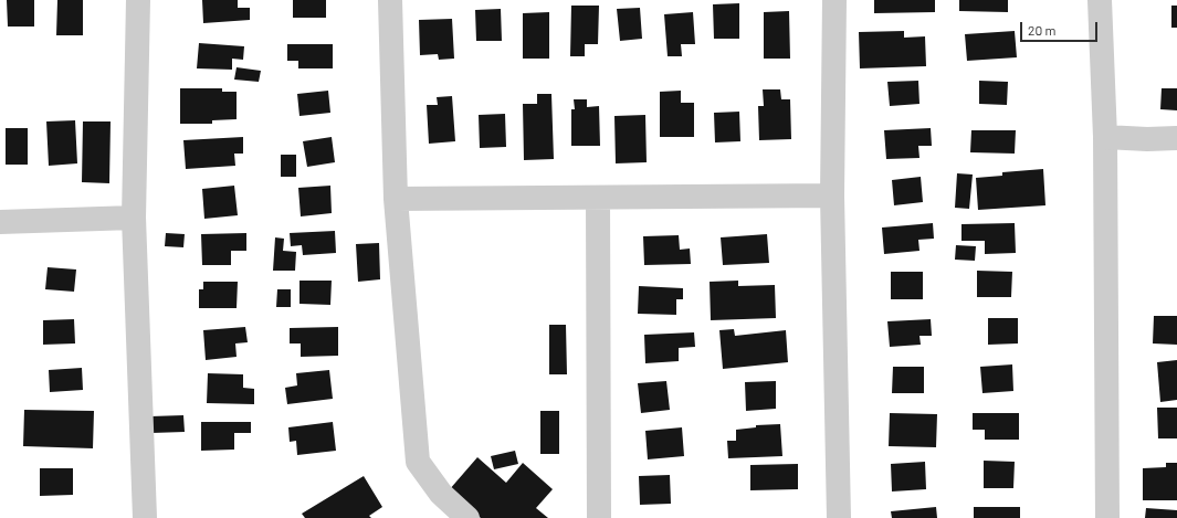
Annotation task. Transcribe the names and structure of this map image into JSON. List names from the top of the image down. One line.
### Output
{"scale_bar":"20 m"}
